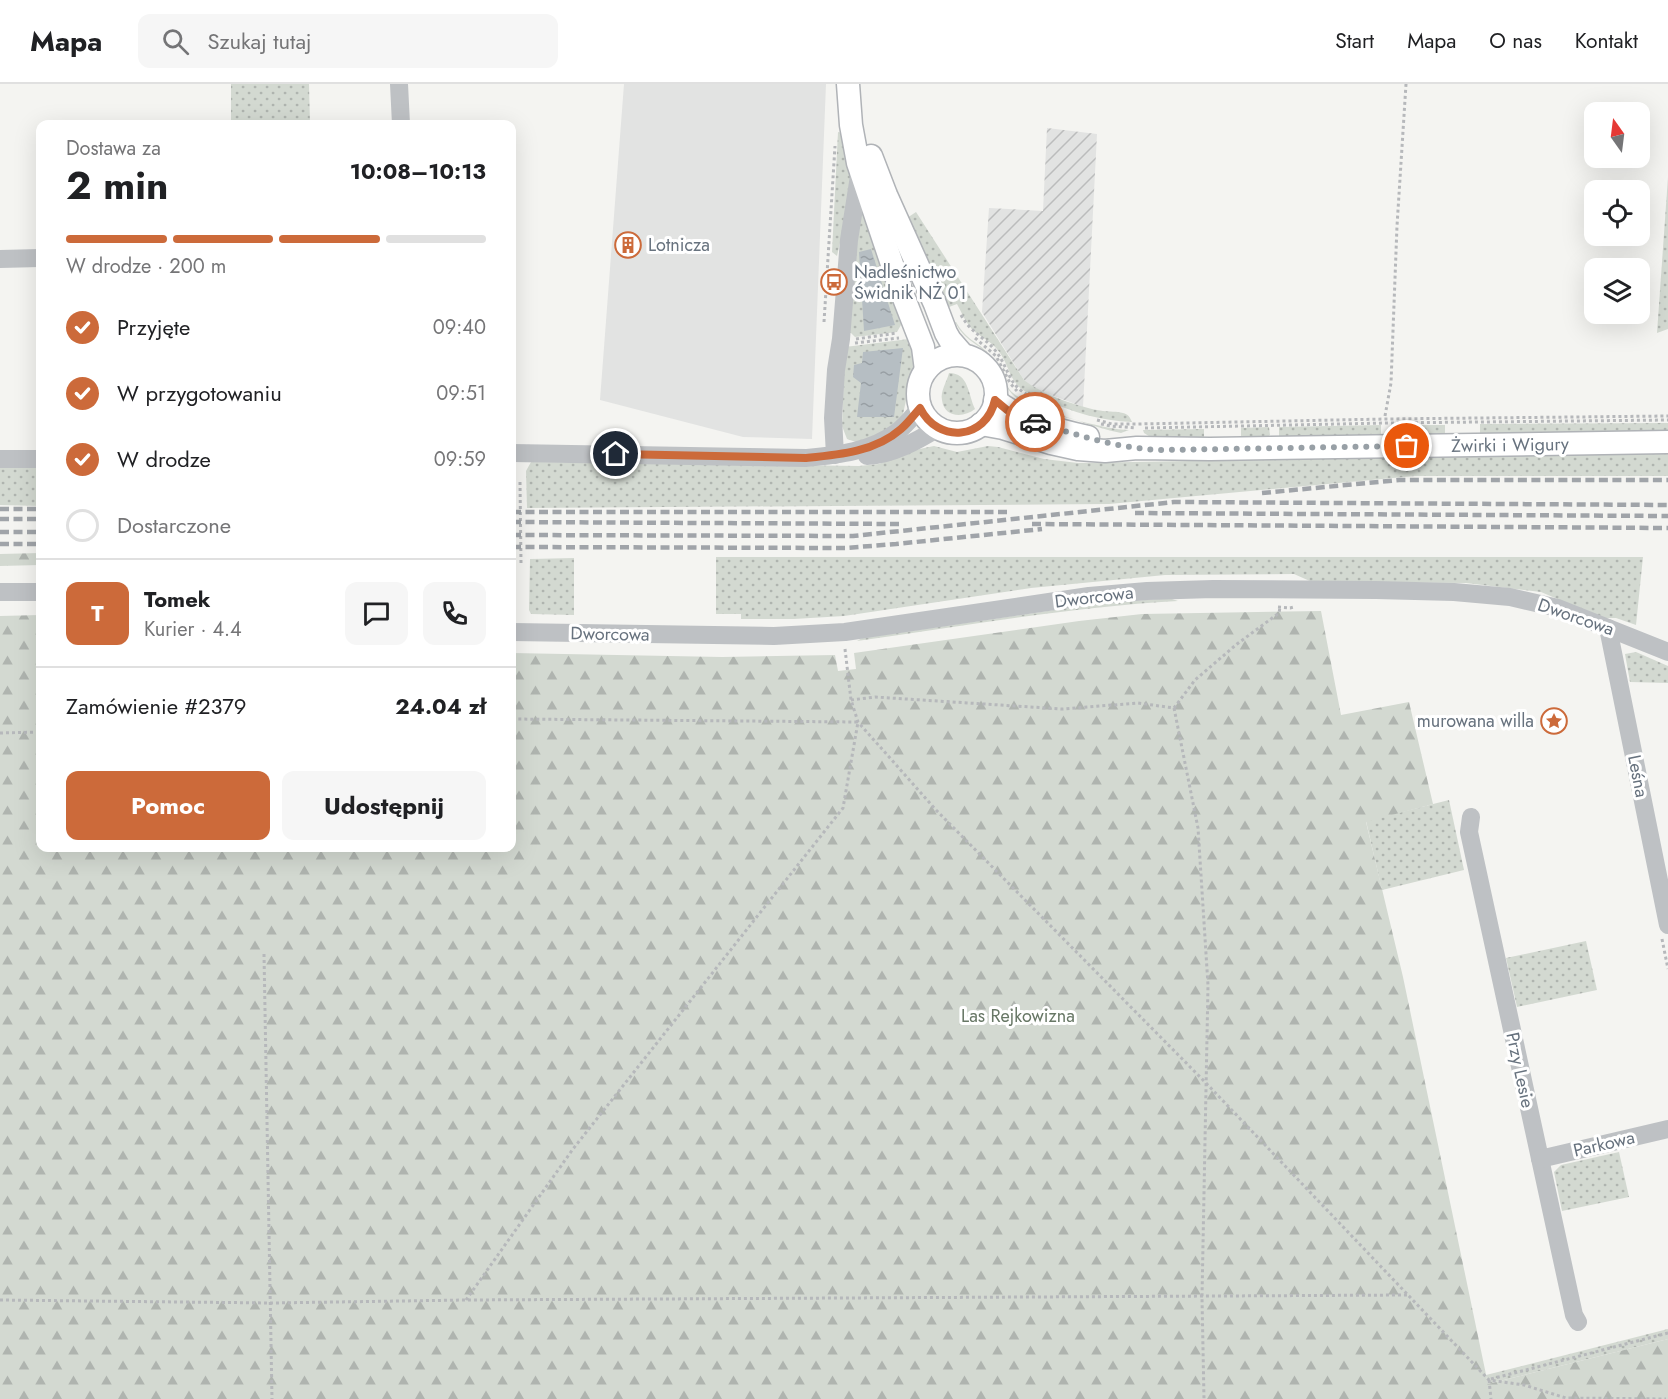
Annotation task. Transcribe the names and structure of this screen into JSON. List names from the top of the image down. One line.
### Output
{"streets":{"main road":["Żwirki i Wigury"],"street":["Dworcowa","Leśna","Przy Lesie","Parkowa"]},"crossings":[["Dworcowa","Leśna"],["Przy Lesie","Parkowa"]],"parks":["Las Rejkowizna"],"places":{"building":["Lotnicza"],"bus stop":["Nadleśnictwo Świdnik NŻ 01"],"place":["murowana willa"]},"north":"top","page":{"header":"Mapa","search":"Szukaj tutaj","nav":["Start","Mapa","O nas","Kontakt"],"heading":["2 min","Dostawa za","10:08–10:13"],"panel":["Tomek","Kurier · 4.4","Zamówienie #2379","24.04 zł"],"bar":"W drodze · 200 m","list":[["Przyjęte","09:40"],["W przygotowaniu","09:51"],["W drodze","09:59"],"Dostarczone"],"round":"T","buttons":["Pomoc","Udostępnij"]}}
